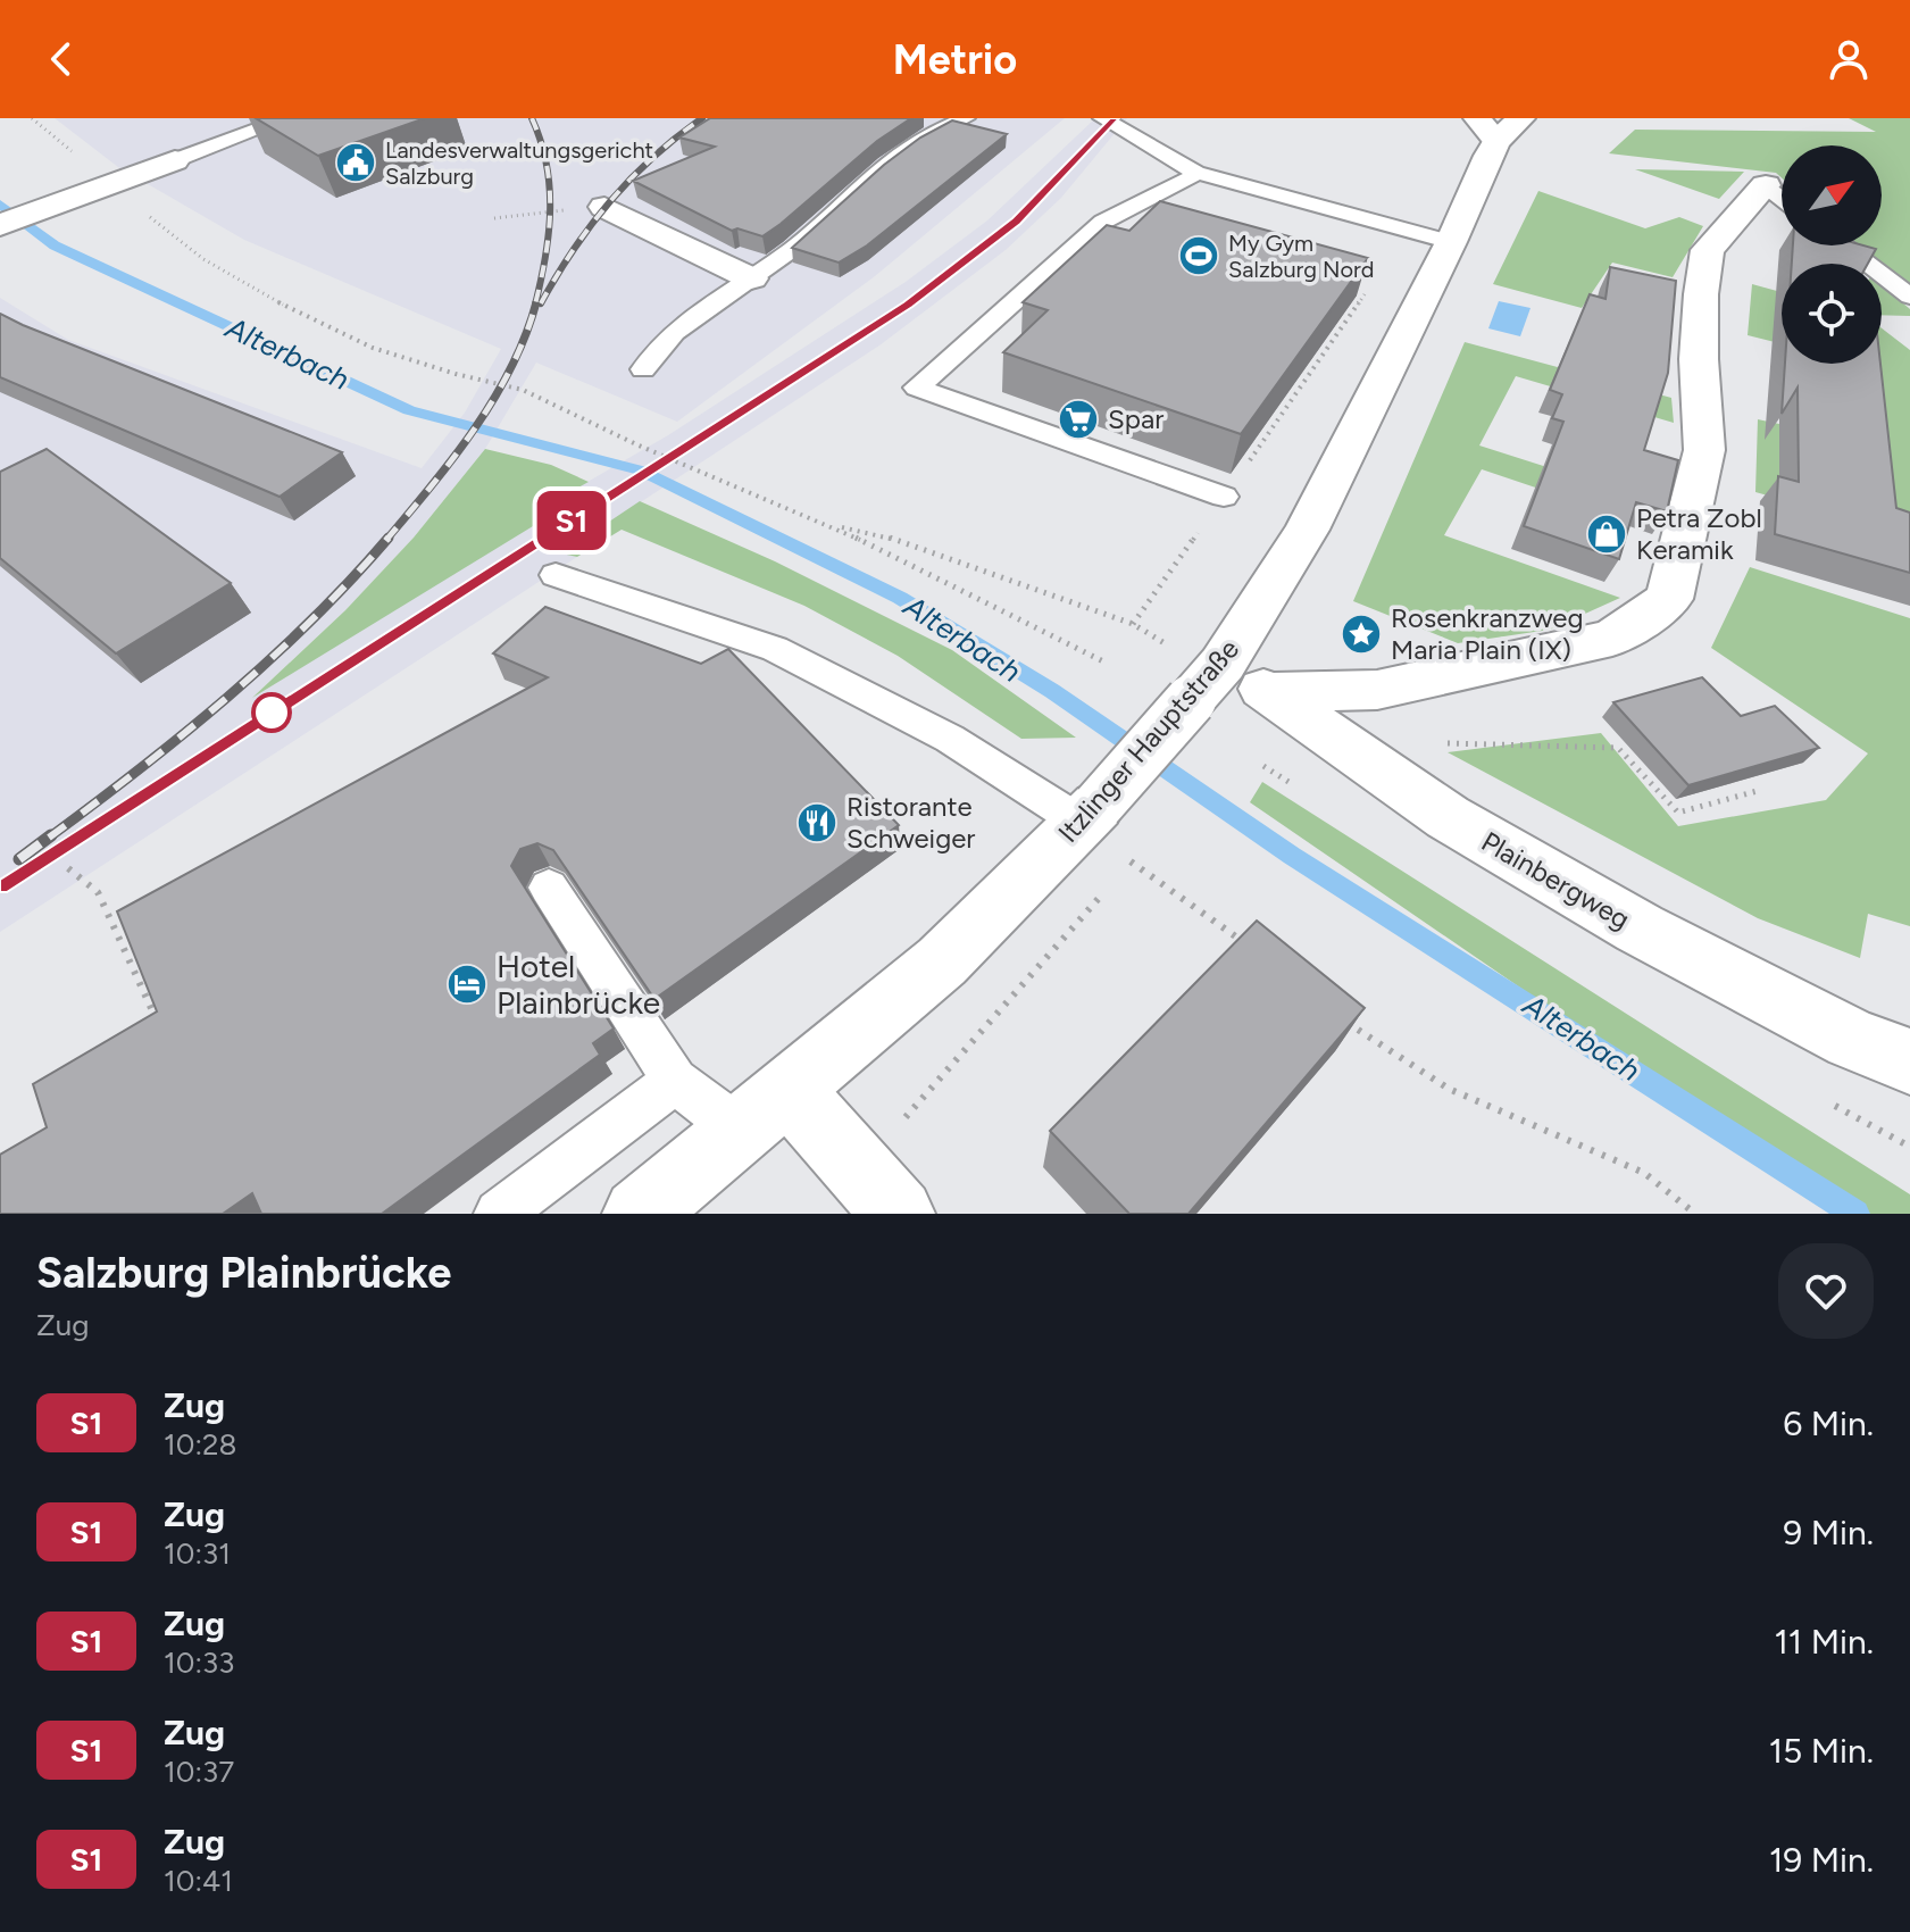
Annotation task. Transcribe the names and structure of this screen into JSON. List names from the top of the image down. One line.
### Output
{"streets":{"street":["Itzlinger Hauptstraße","Plainbergweg"]},"crossings":[["Itzlinger Hauptstraße","Plainbergweg"]],"water":["Alterbach"],"places":{"public building":["Landesverwaltungsgericht Salzburg"],"sports":["My Gym Salzburg Nord"],"supermarket":["Spar"],"shop":["Petra Zobl Keramik"],"place":["Rosenkranzweg Maria Plain (IX)"],"restaurant":["Ristorante Schweiger"],"hotel":["Hotel Plainbrücke"]},"north":"top right","page":{"header":"Metrio","on_map":"S1","heading":["Salzburg Plainbrücke","Zug"],"list":[{"mark":"S1","name":"Zug","note":"10:28","value":"6 Min."},{"mark":"S1","name":"Zug","note":"10:31","value":"9 Min."},{"mark":"S1","name":"Zug","note":"10:33","value":"11 Min."},{"mark":"S1","name":"Zug","note":"10:37","value":"15 Min."},{"mark":"S1","name":"Zug","note":"10:41","value":"19 Min."}]}}
